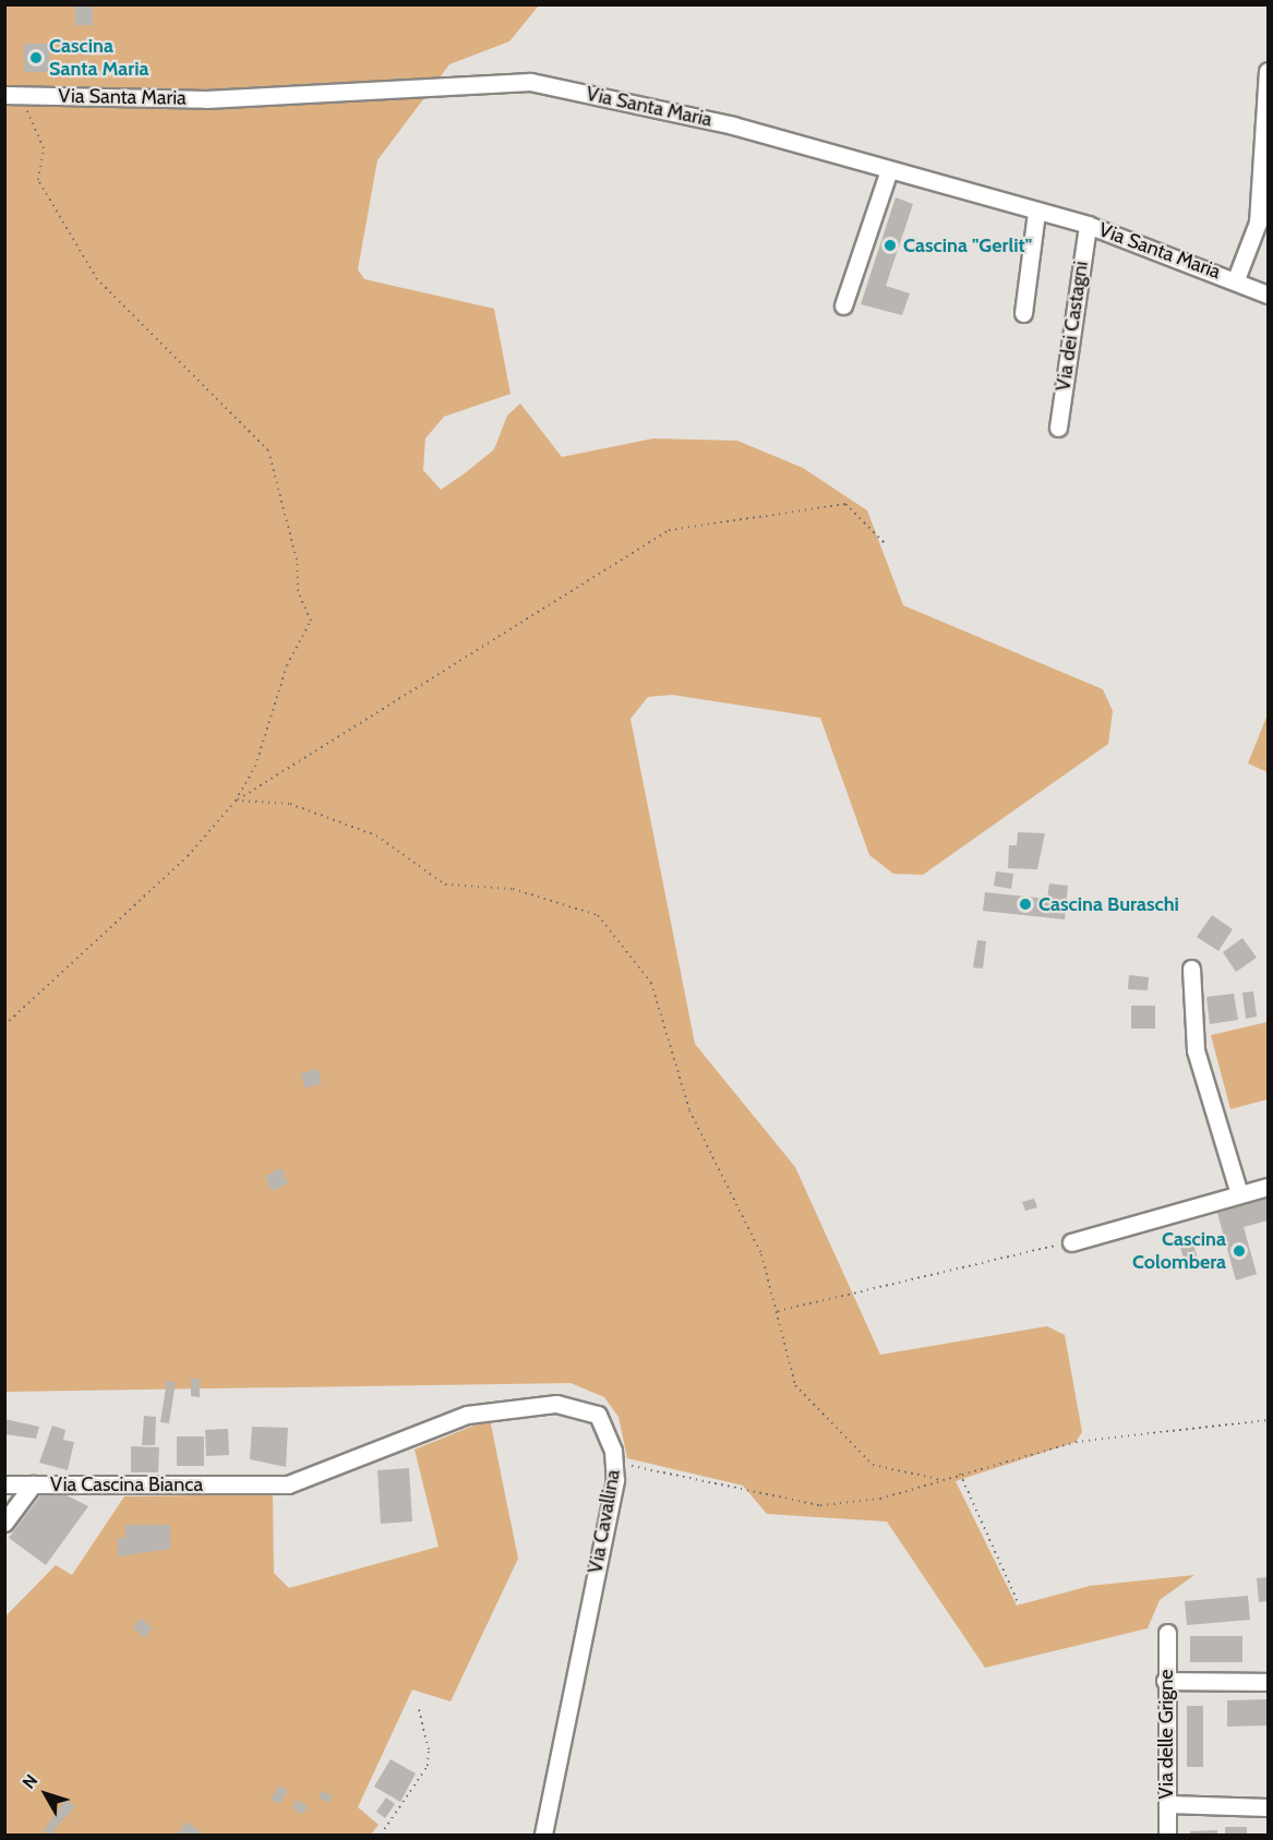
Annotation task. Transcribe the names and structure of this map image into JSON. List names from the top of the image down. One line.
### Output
{"streets":{"street":["Via Santa Maria","Via dei Castagni","Via Cascina Bianca","Via Cavallina","Via delle Grigne"]},"crossings":[["Via Santa Maria","Via dei Castagni"],["Via Cascina Bianca","Via Cavallina"]],"places":["Cascina Santa Maria","Cascina \"Gerlit\"","Cascina Buraschi","Cascina Colombera"],"north":"top left"}
